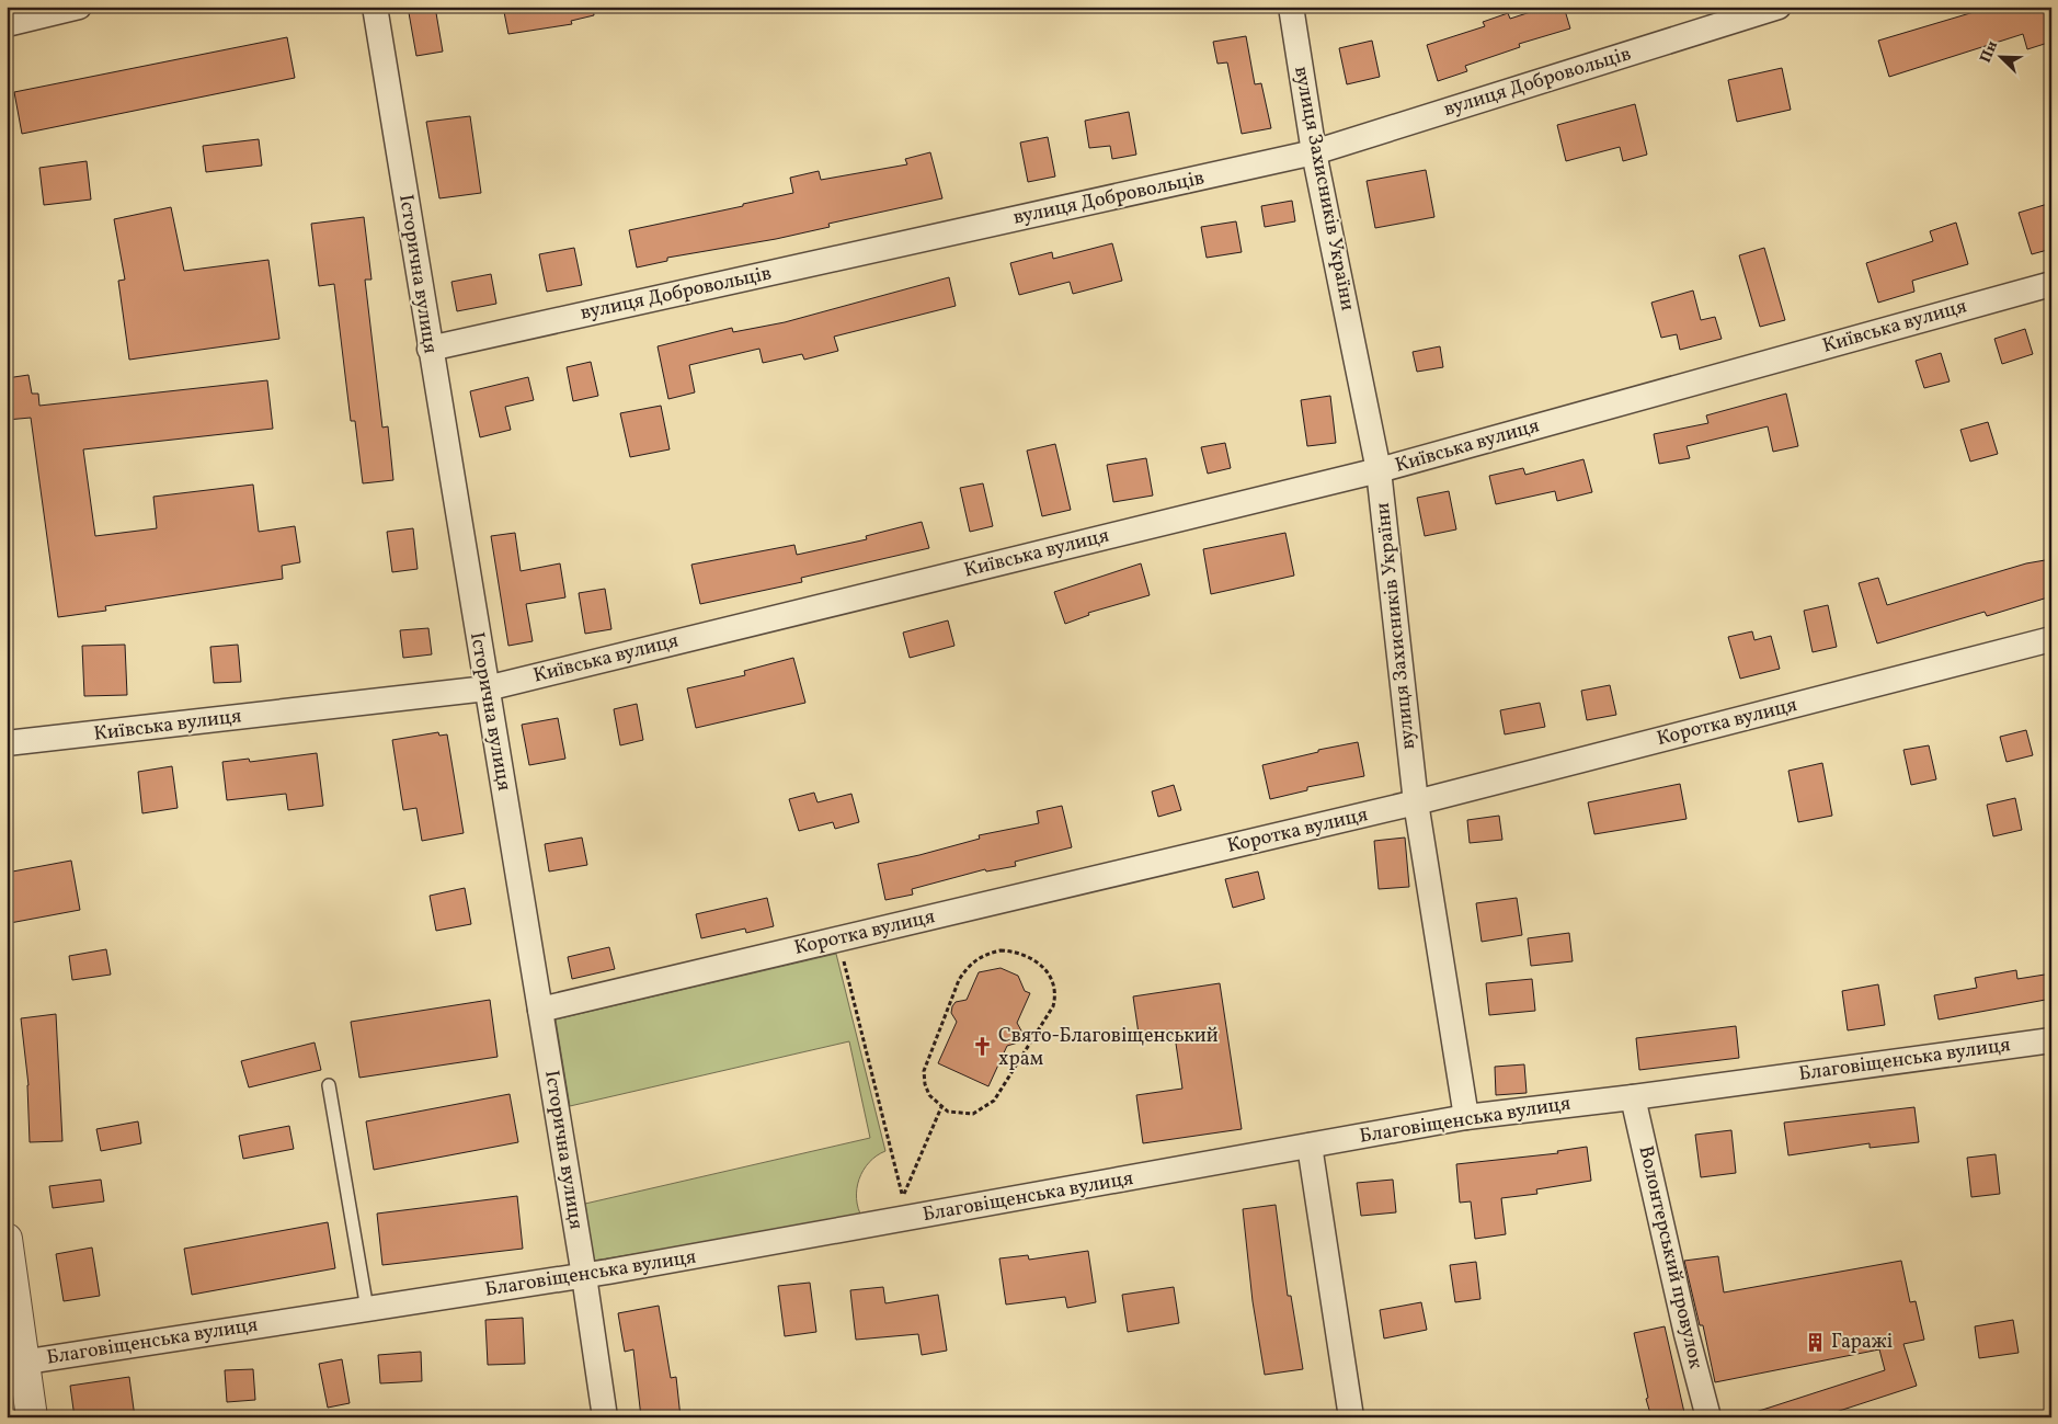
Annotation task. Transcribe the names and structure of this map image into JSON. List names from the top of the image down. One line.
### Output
{"streets":{"street":["вулиця Добровольців","вулиця Захисників України","Історична вулиця","Київська вулиця","Коротка вулиця","Благовіщенська вулиця","Волонтерський провулок"]},"crossings":[["вулиця Добровольців","вулиця Захисників України"],["вулиця Добровольців","Історична вулиця"],["вулиця Захисників України","Київська вулиця"],["вулиця Захисників України","Коротка вулиця"],["вулиця Захисників України","Благовіщенська вулиця"],["Історична вулиця","Київська вулиця"],["Історична вулиця","Коротка вулиця"],["Історична вулиця","Благовіщенська вулиця"],["Благовіщенська вулиця","Волонтерський провулок"]],"places":{"church":["Свято-Благовіщенський храм"],"building":["Гаражі"]},"north":"top left"}
